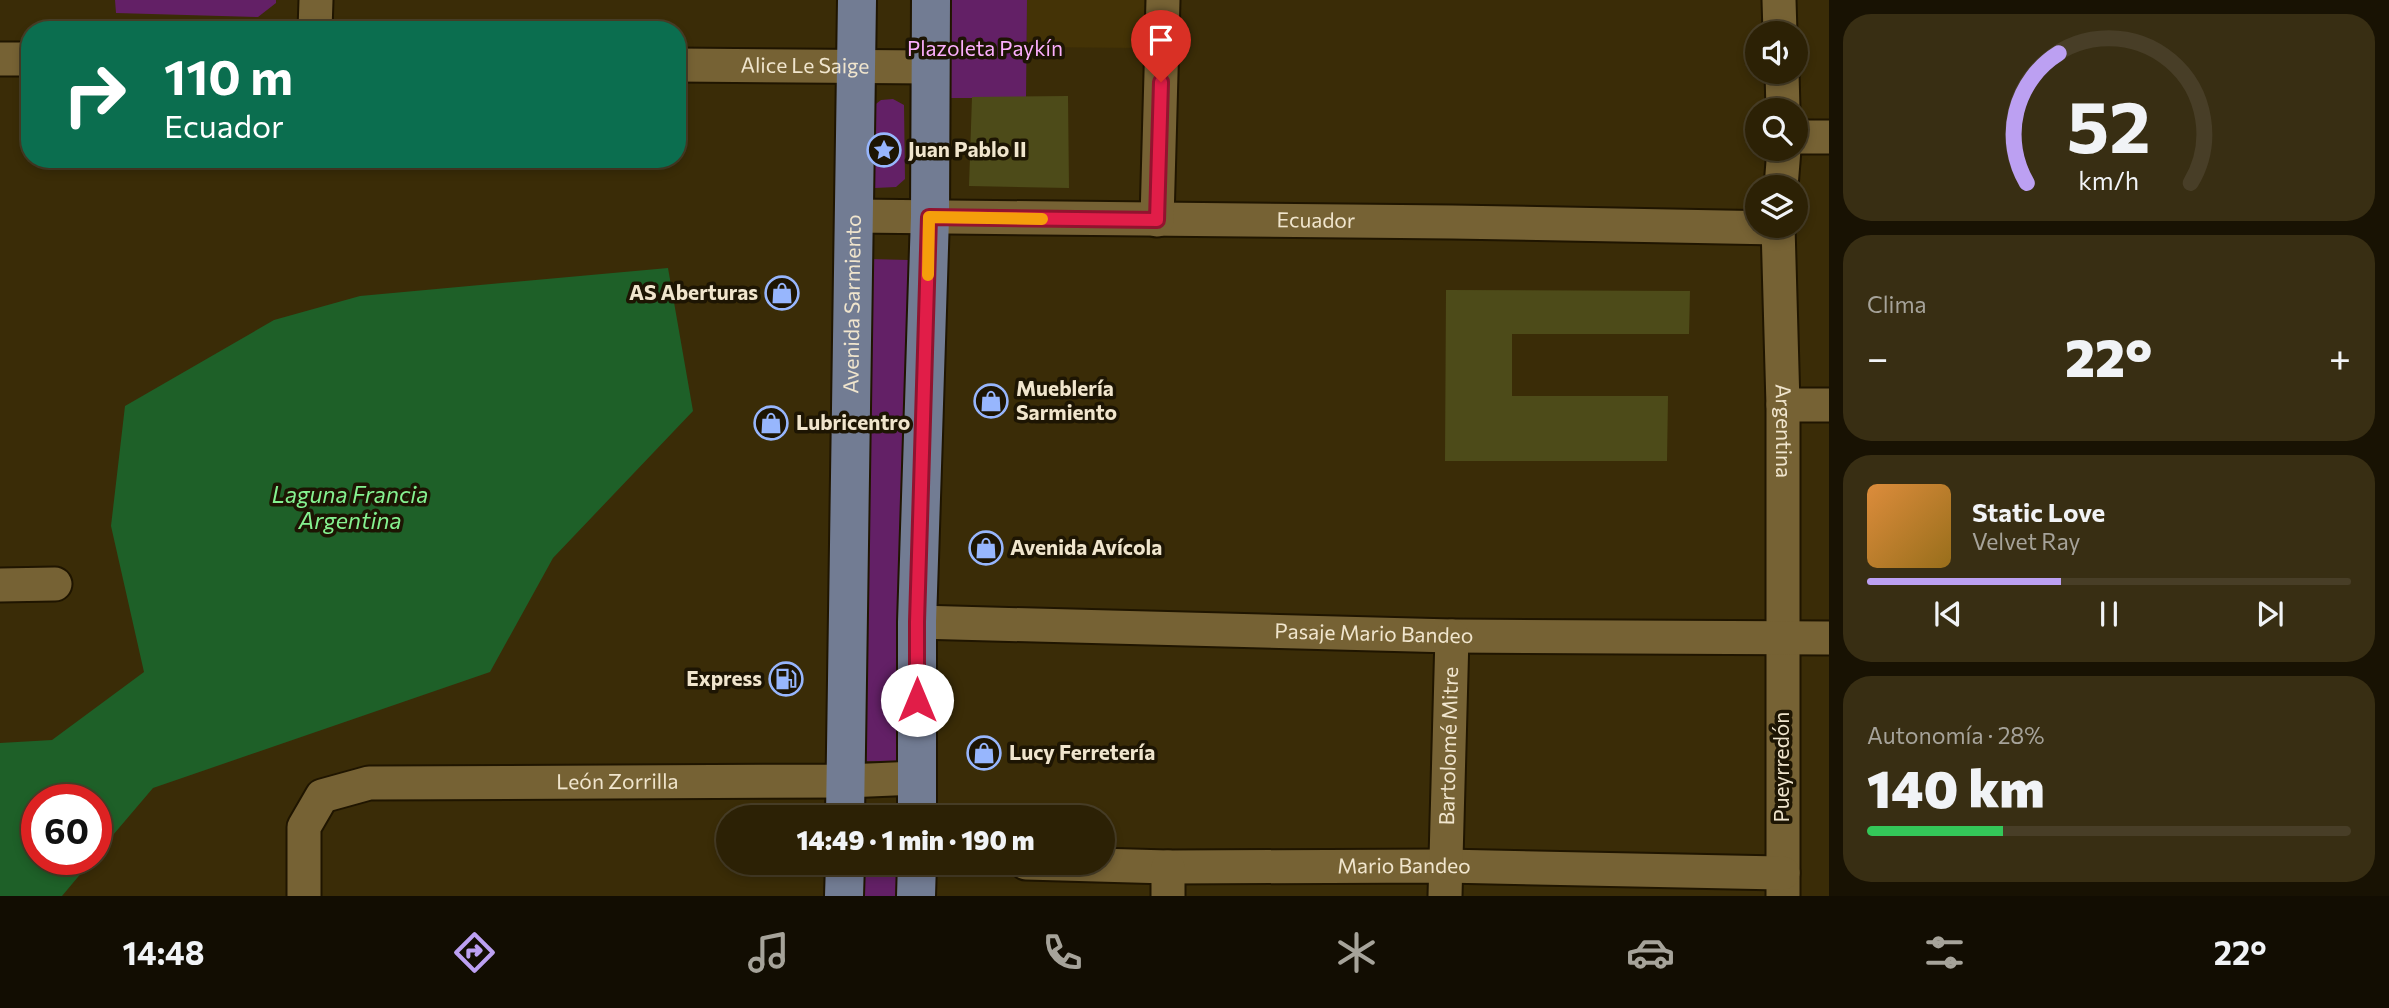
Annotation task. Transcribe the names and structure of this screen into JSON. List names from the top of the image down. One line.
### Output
{"streets":{"main road":["Avenida Sarmiento"],"street":["Alice Le Saige","Ecuador","Argentina","Pasaje Mario Bandeo","Bartolomé Mitre","Pueyrredón","León Zorrilla","Mario Bandeo"]},"crossings":[["Alice Le Saige","Avenida Sarmiento"],["Ecuador","Avenida Sarmiento"],["Avenida Sarmiento","León Zorrilla"],["Argentina","Pasaje Mario Bandeo"],["Argentina","Pueyrredón"],["Pasaje Mario Bandeo","Bartolomé Mitre"],["Pasaje Mario Bandeo","Pueyrredón"],["Bartolomé Mitre","Mario Bandeo"],["Pueyrredón","Mario Bandeo"]],"water":["Laguna Francia Argentina"],"parks":["Plazoleta Paykín"],"places":{"place":["Juan Pablo II"],"shop":["AS Aberturas","Mueblería Sarmiento","Lubricentro","Avenida Avícola","Lucy Ferretería"],"fuel station":["Express"]},"page":{"turn":["110 m","Ecuador"],"tile":["Clima",["Autonomía · 28%","140 km"]],"heat":["−","22°","+"],"song":["Static Love","Velvet Ray"],"limit":"60","trip":"14:49 · 1 min · 190 m","tabs":["14:48","22°"],"gauge":["52","km/h"]}}
